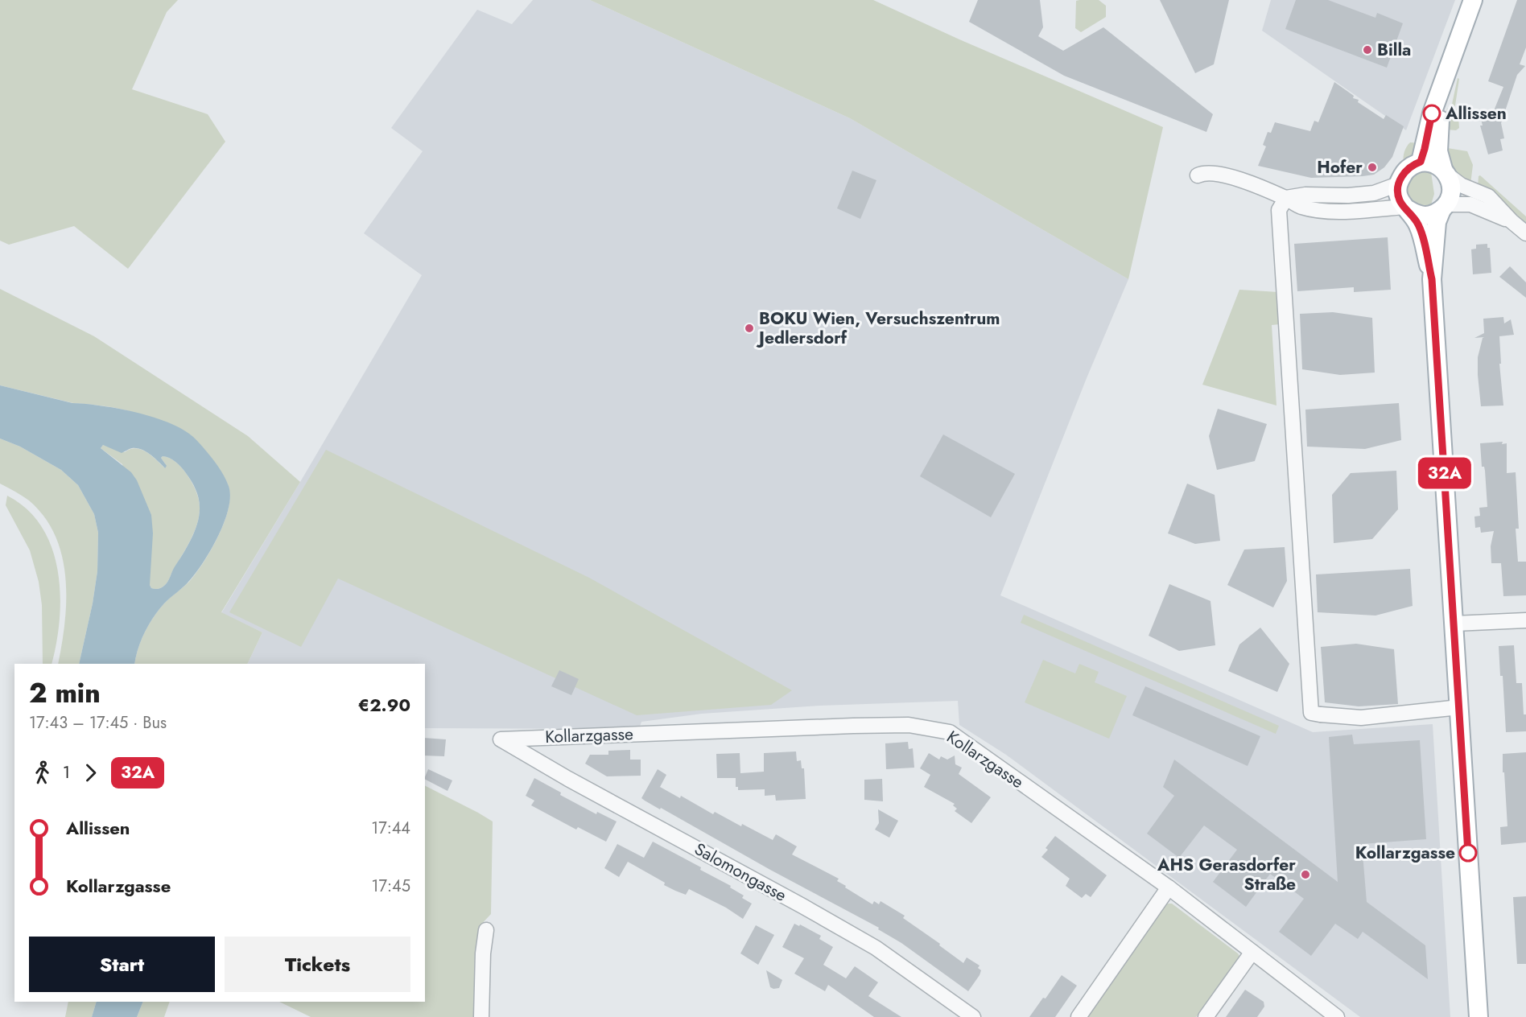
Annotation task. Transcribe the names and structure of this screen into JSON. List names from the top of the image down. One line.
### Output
{"streets":{"street":["Kollarzgasse","Salomongasse"]},"crossings":[["Kollarzgasse","Salomongasse"]],"places":["Billa","Allissen","Hofer","BOKU Wien, Versuchszentrum Jedlersdorf","Kollarzgasse","AHS Gerasdorfer Straße"],"lines":["bus line 32A"],"page":{"on_map":"32A","heading":["2 min","17:43 – 17:45 · Bus","€2.90"],"legs":["1","32A"],"list":[{"name":"Allissen","value":"17:44"},{"name":"Kollarzgasse","value":"17:45"}],"buttons":["Start","Tickets"]}}
